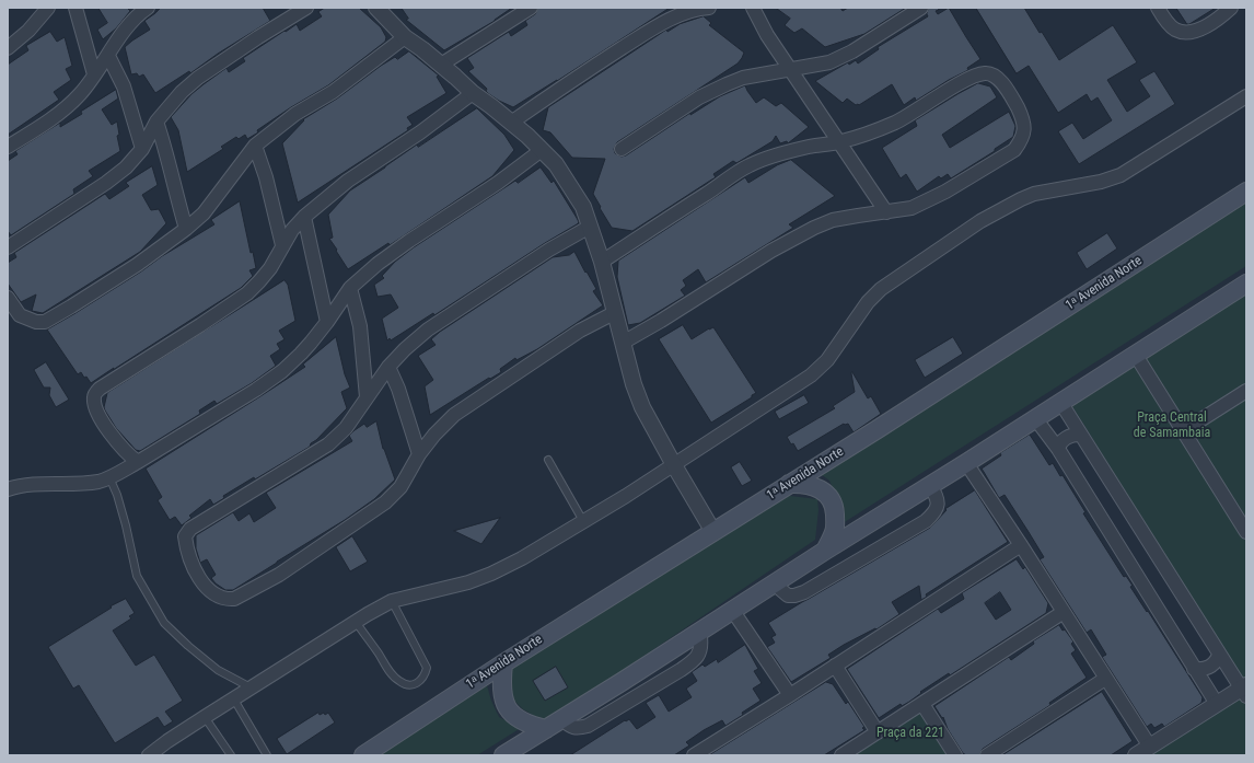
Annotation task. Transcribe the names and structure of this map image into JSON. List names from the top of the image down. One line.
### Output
{"streets":{"main road":["1ᵃ Avenida Norte"]},"parks":["Praça Central de Samambaia","Praça da 221"]}
